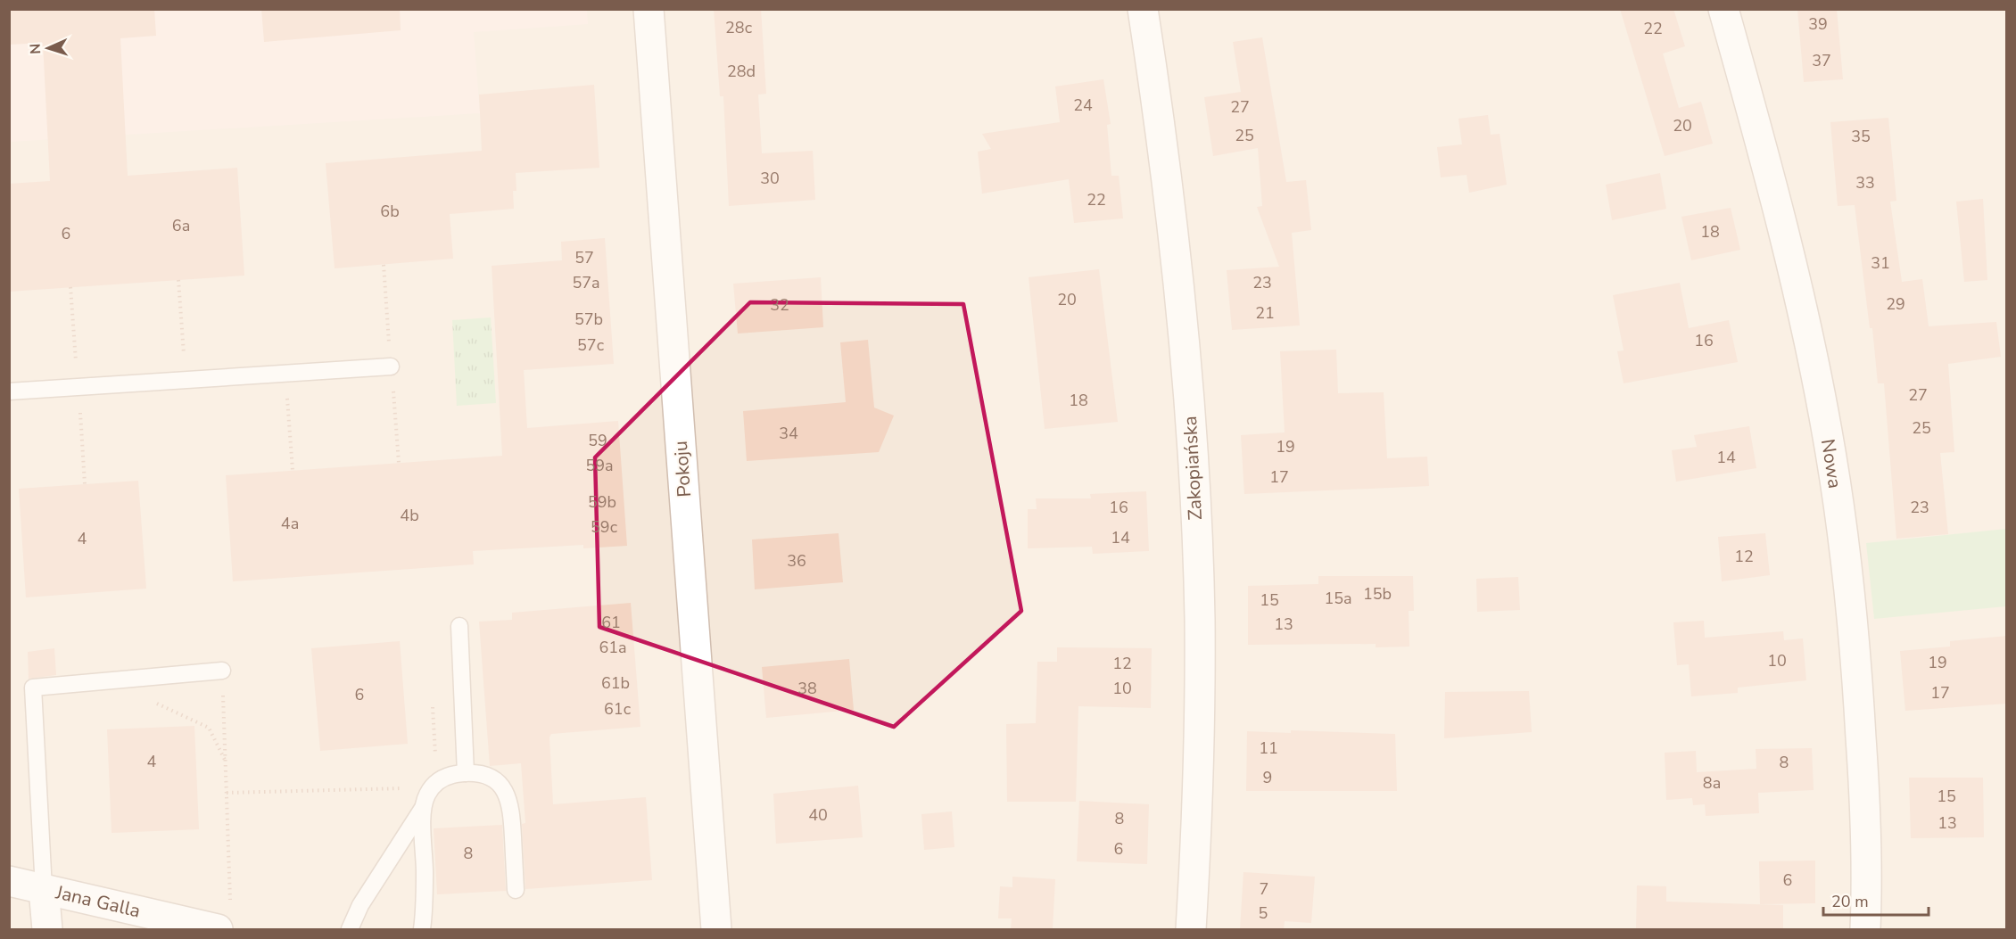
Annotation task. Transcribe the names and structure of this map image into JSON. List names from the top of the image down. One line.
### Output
{"streets":{"street":["Nowa","Zakopiańska","Pokoju","Jana Galla"]},"house_numbers":["39","28c","22","37","28d","24","27","20","25","35","30","33","22","6b","6a","18","6","57","31","57a","23","20","29","32","21","57b","16","57c","27","18","25","34","59","19","14","59a","17","59b","16","23","4b","4a","59c","14","4","12","36","15b","15a","15","61","13","61a","10","19","12","61b","38","10","17","6","61c","11","4","8","9","8a","15","40","8","13","6","8","6","7","5"],"scale_bar":"20 m","north":"left"}
